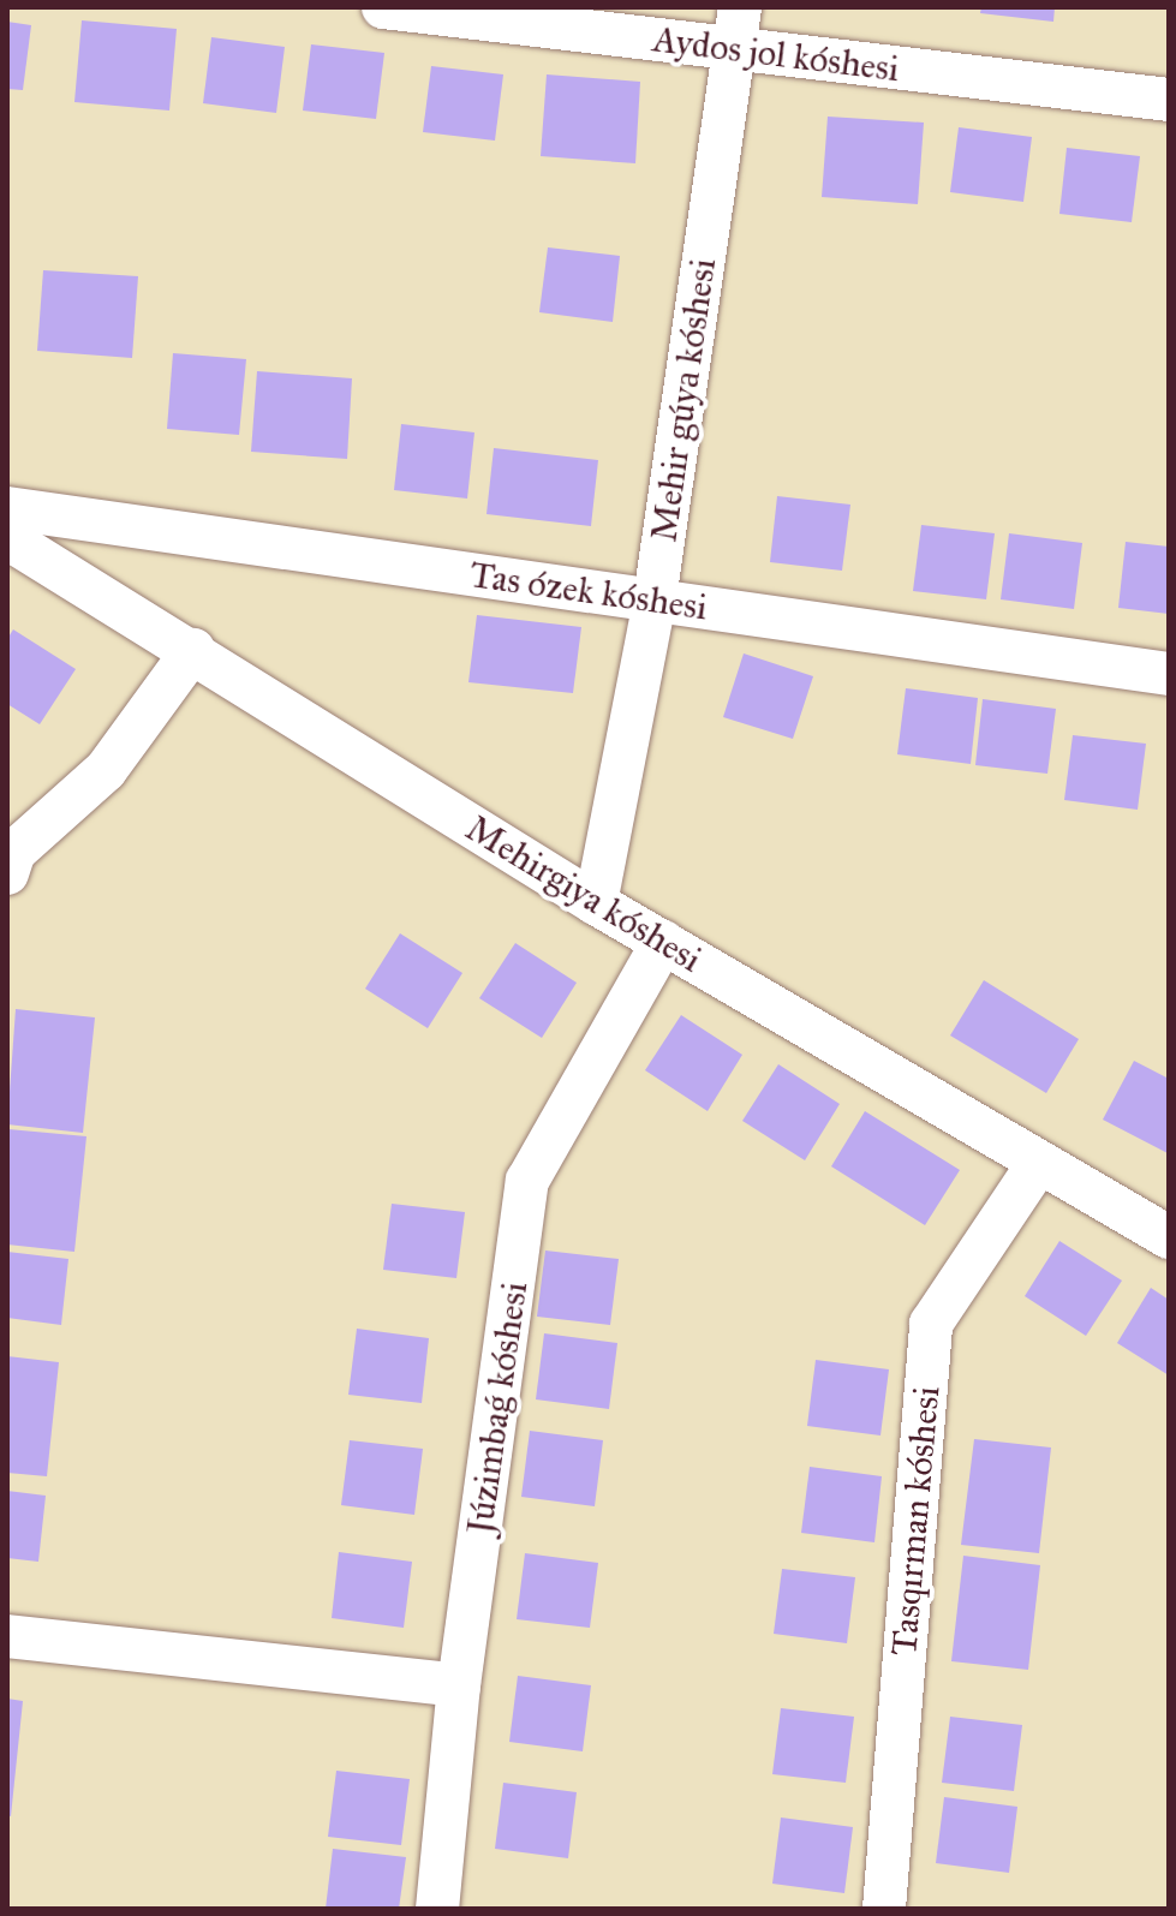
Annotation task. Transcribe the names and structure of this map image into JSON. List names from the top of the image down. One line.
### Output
{"streets":{"street":["Aydos jol kóshesi","Mehir gúyа kóshesi","Tas ózek kóshesi","Mehirgiya kóshesi","Júzimbaǵ kóshesi","Tasqırman kóshesi"]},"crossings":[["Aydos jol kóshesi","Mehir gúyа kóshesi"],["Mehir gúyа kóshesi","Tas ózek kóshesi"],["Mehir gúyа kóshesi","Mehirgiya kóshesi"],["Mehirgiya kóshesi","Júzimbaǵ kóshesi"],["Mehirgiya kóshesi","Tasqırman kóshesi"]]}
